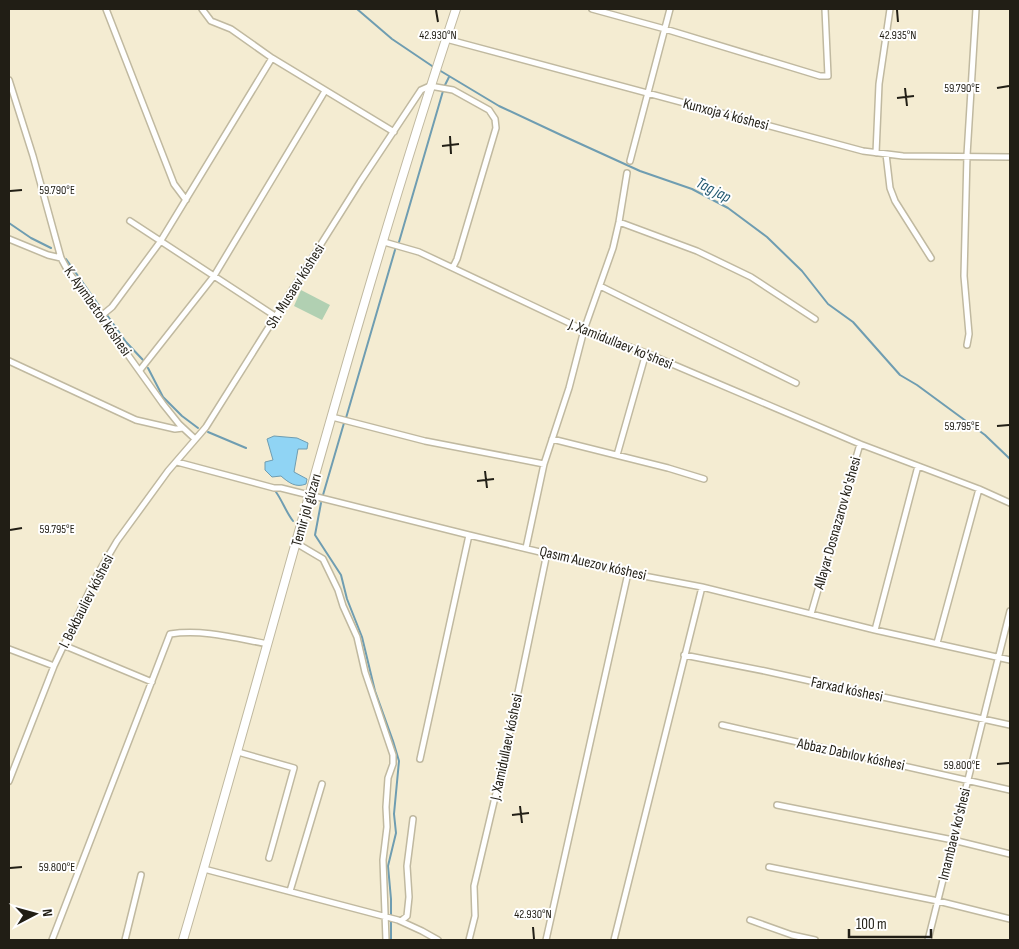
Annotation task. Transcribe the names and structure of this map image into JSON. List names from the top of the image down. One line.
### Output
{"streets":{"street":["Kunxoja 4 kóshesi","Sh. Musaev kóshesi","K. Ayımbetov kóshesi","J. Xamidullaev ko'shesi","Temir jol gúzarı","Allayar Dosnazarov ko'shesi","Qasım Auezov kóshesi","I. Bekbauliev kóshesi","Farxad kóshesi","J. Xamidullaev kóshesi","Abbaz Dabılov kóshesi","Imambaev ko'shesi"]},"crossings":[["Kunxoja 4 kóshesi","Temir jol gúzarı"],["Sh. Musaev kóshesi","K. Ayımbetov kóshesi"],["Sh. Musaev kóshesi","Temir jol gúzarı"],["Sh. Musaev kóshesi","I. Bekbauliev kóshesi"],["K. Ayımbetov kóshesi","I. Bekbauliev kóshesi"],["J. Xamidullaev ko'shesi","Temir jol gúzarı"],["J. Xamidullaev ko'shesi","Allayar Dosnazarov ko'shesi"],["Temir jol gúzarı","Qasım Auezov kóshesi"],["Allayar Dosnazarov ko'shesi","Qasım Auezov kóshesi"],["Qasım Auezov kóshesi","I. Bekbauliev kóshesi"],["Qasım Auezov kóshesi","J. Xamidullaev kóshesi"],["Qasım Auezov kóshesi","Imambaev ko'shesi"],["Farxad kóshesi","Imambaev ko'shesi"],["Abbaz Dabılov kóshesi","Imambaev ko'shesi"]],"water":["Tag jap"],"scale_bar":"100 m","north":"right","coordinates":["42.930°N","42.935°N","59.790°E","59.795°E","59.800°E"]}
